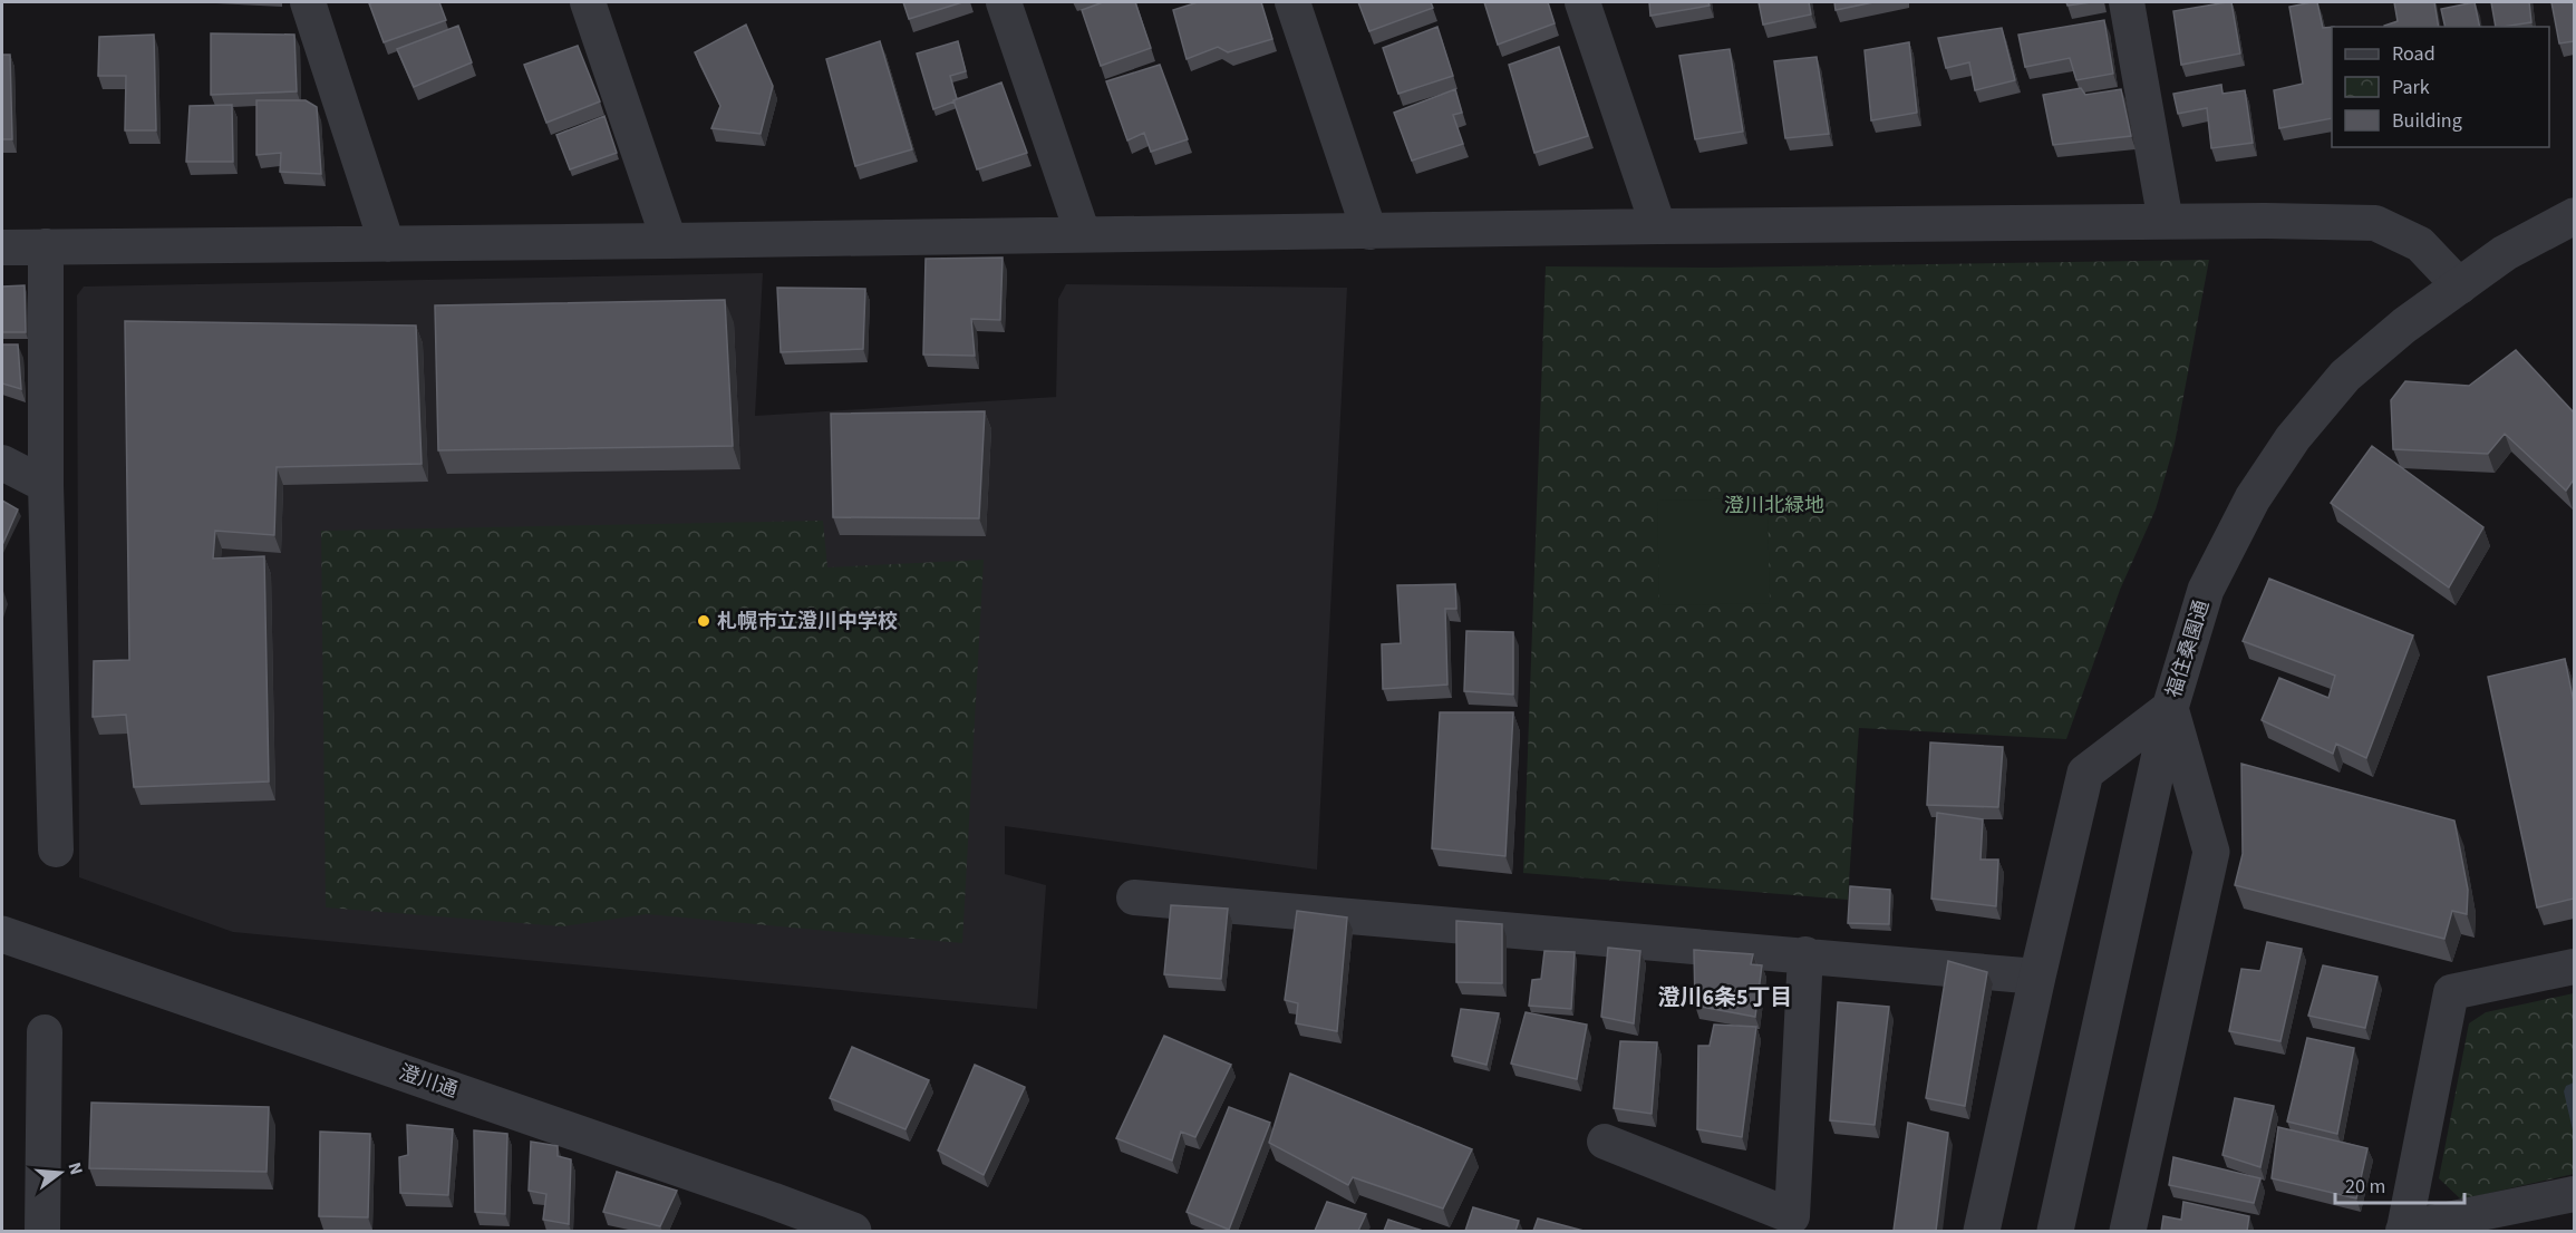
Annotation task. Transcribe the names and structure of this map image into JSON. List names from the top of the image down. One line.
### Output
{"streets":{"street":["福住桑園通","澄川通"]},"districts":["澄川6条5丁目"],"parks":["澄川北緑地"],"places":["札幌市立澄川中学校"],"legend":["Road","Park","Building"],"scale_bar":"20 m","north":"right"}
